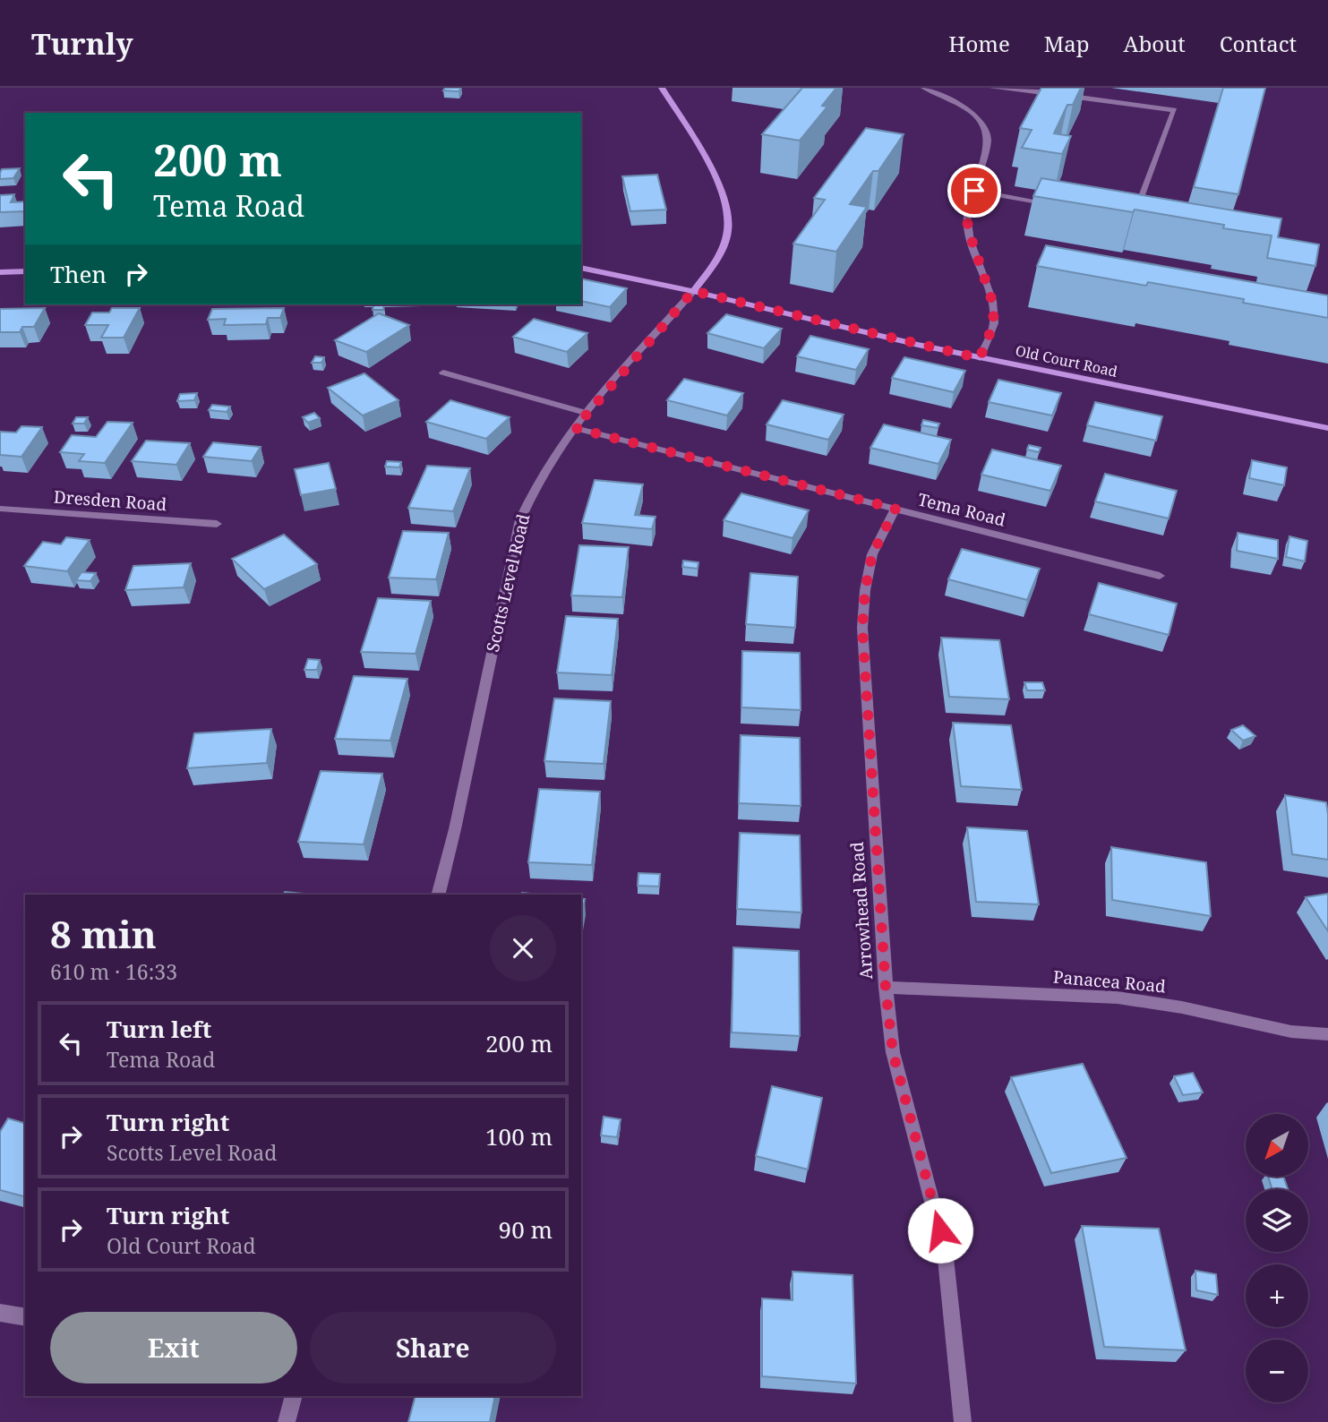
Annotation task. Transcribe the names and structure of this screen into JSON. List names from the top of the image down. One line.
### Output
{"streets":{"main road":["Old Court Road","Scotts Level Road"],"street":["Dresden Road","Tema Road","Arrowhead Road","Panacea Road"]},"crossings":[["Old Court Road","Scotts Level Road"],["Tema Road","Scotts Level Road"],["Tema Road","Arrowhead Road"],["Arrowhead Road","Panacea Road"]],"north":"bottom left","page":{"header":"Turnly","nav":["Home","Map","About","Contact"],"turn":["200 m","Tema Road"],"then":"Then","heading":["8 min","610 m · 16:33"],"list":[{"name":"Turn left","note":"Tema Road","value":"200 m"},{"name":"Turn right","note":"Scotts Level Road","value":"100 m"},{"name":"Turn right","note":"Old Court Road","value":"90 m"}],"map_buttons":["+","−"],"buttons":["Exit","Share"]}}
